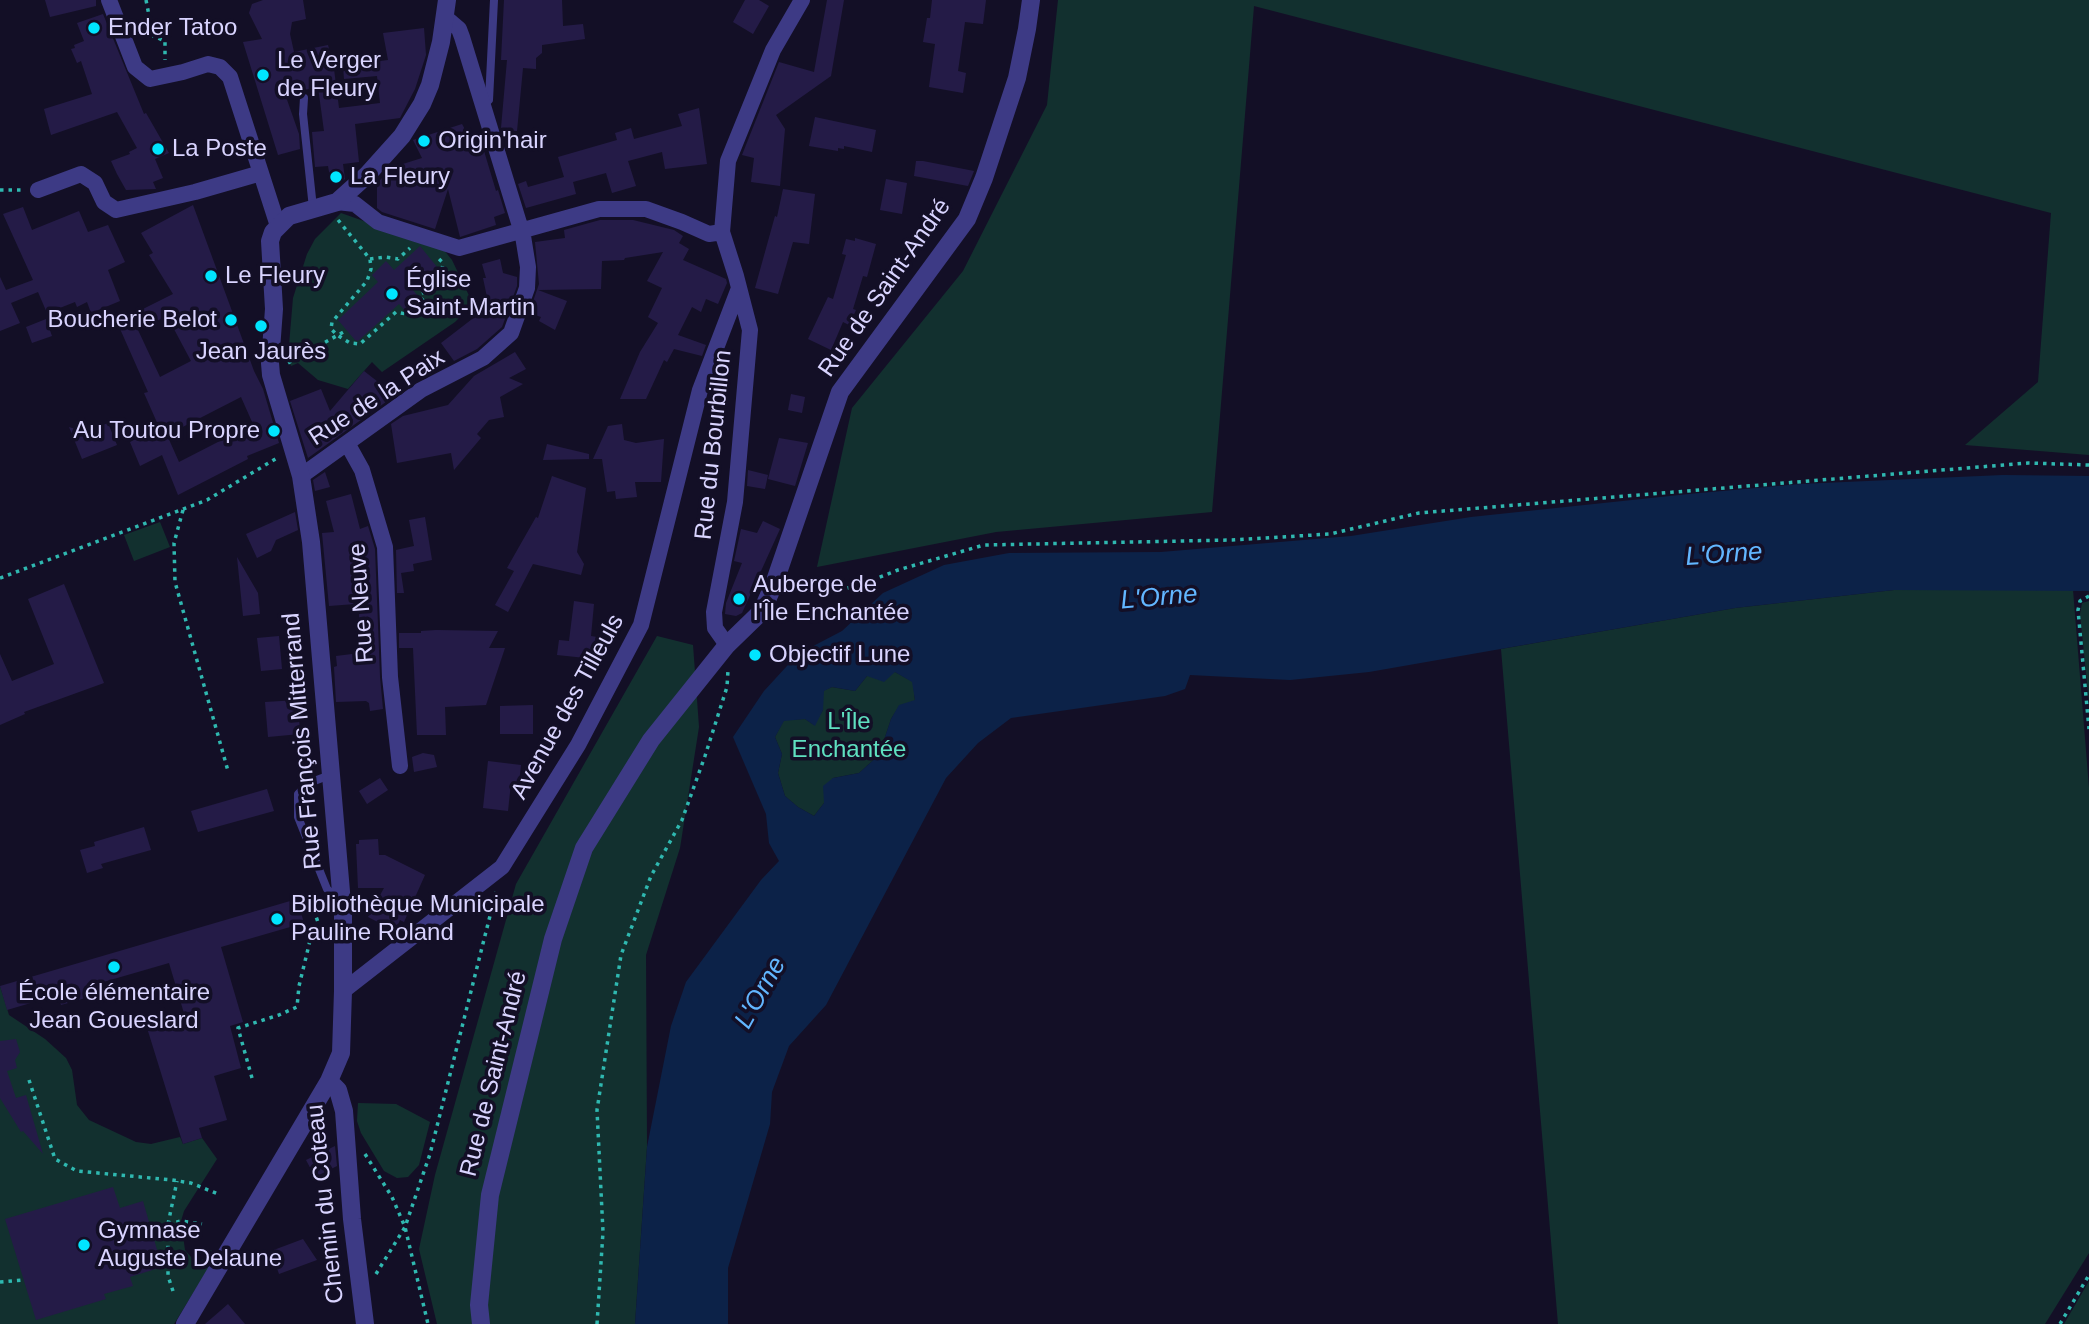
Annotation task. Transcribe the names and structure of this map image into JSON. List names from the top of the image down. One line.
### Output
{"streets":{"street":["Rue de Saint-André","Rue de la Paix","Rue du Bourbillon","Rue Neuve","Avenue des Tilleuls","Rue François Mitterrand","Chemin du Coteau"]},"crossings":[["Rue de Saint-André","Rue du Bourbillon"],["Rue de la Paix","Rue Neuve"],["Rue de la Paix","Rue François Mitterrand"],["Rue du Bourbillon","Avenue des Tilleuls"],["Avenue des Tilleuls","Rue François Mitterrand"],["Rue François Mitterrand","Chemin du Coteau"]],"water":["L'Orne"],"parks":["L'Île Enchantée"],"places":["Ender Tatoo","Le Verger de Fleury","Origin'hair","La Poste","La Fleury","Le Fleury","Église Saint-Martin","Boucherie Belot","Jean Jaurès","Au Toutou Propre","Auberge de l'Île Enchantée","Objectif Lune","Bibliothèque Municipale Pauline Roland","École élémentaire Jean Goueslard","Gymnase Auguste Delaune"]}
